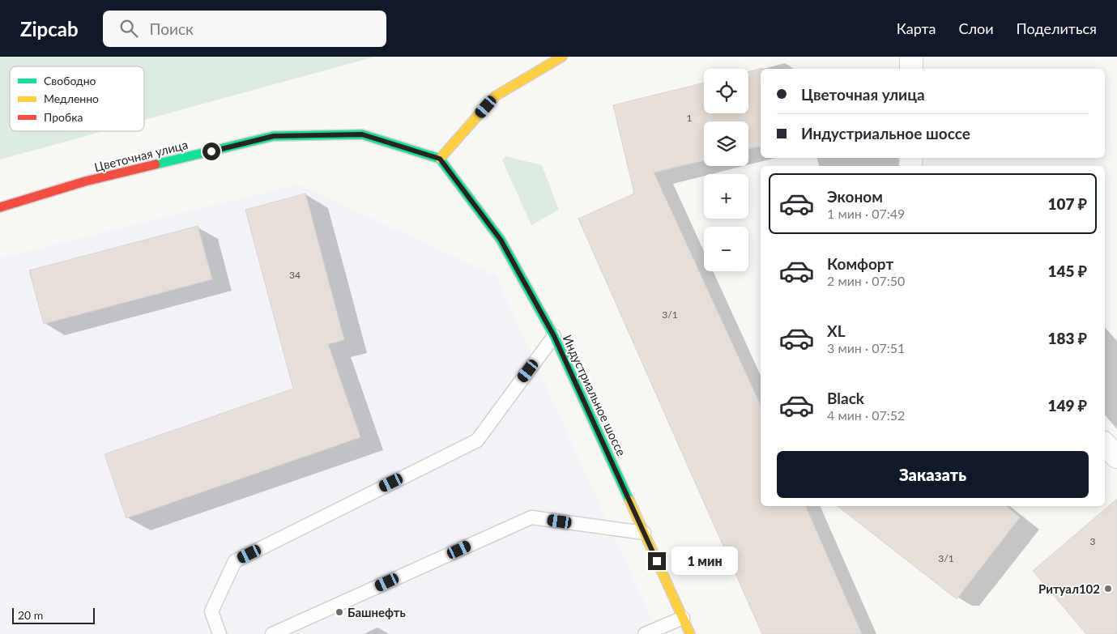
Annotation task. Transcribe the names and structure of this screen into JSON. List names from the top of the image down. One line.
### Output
{"streets":{"street":["Цветочная улица","Индустриальное шоссе"]},"crossings":[["Цветочная улица","Индустриальное шоссе"]],"places":["Ритуал102","Башнефть"],"house_numbers":["1","34","3/1","3","3/1"],"legend":["Свободно","Медленно","Пробка"],"scale_bar":"20 m","page":{"header":"Zipcab","search":"Поиск","nav":["Карта","Слои","Поделиться"],"map_buttons":["+","−"],"banner":["Цветочная улица","Индустриальное шоссе"],"list":[{"name":"Эконом","note":"1 мин · 07:49","value":"107 ₽"},{"name":"Комфорт","note":"2 мин · 07:50","value":"145 ₽"},{"name":"XL","note":"3 мин · 07:51","value":"183 ₽"},{"name":"Black","note":"4 мин · 07:52","value":"149 ₽"}],"buttons":"Заказать","bubble":"1 мин","scale":"20 m"}}
